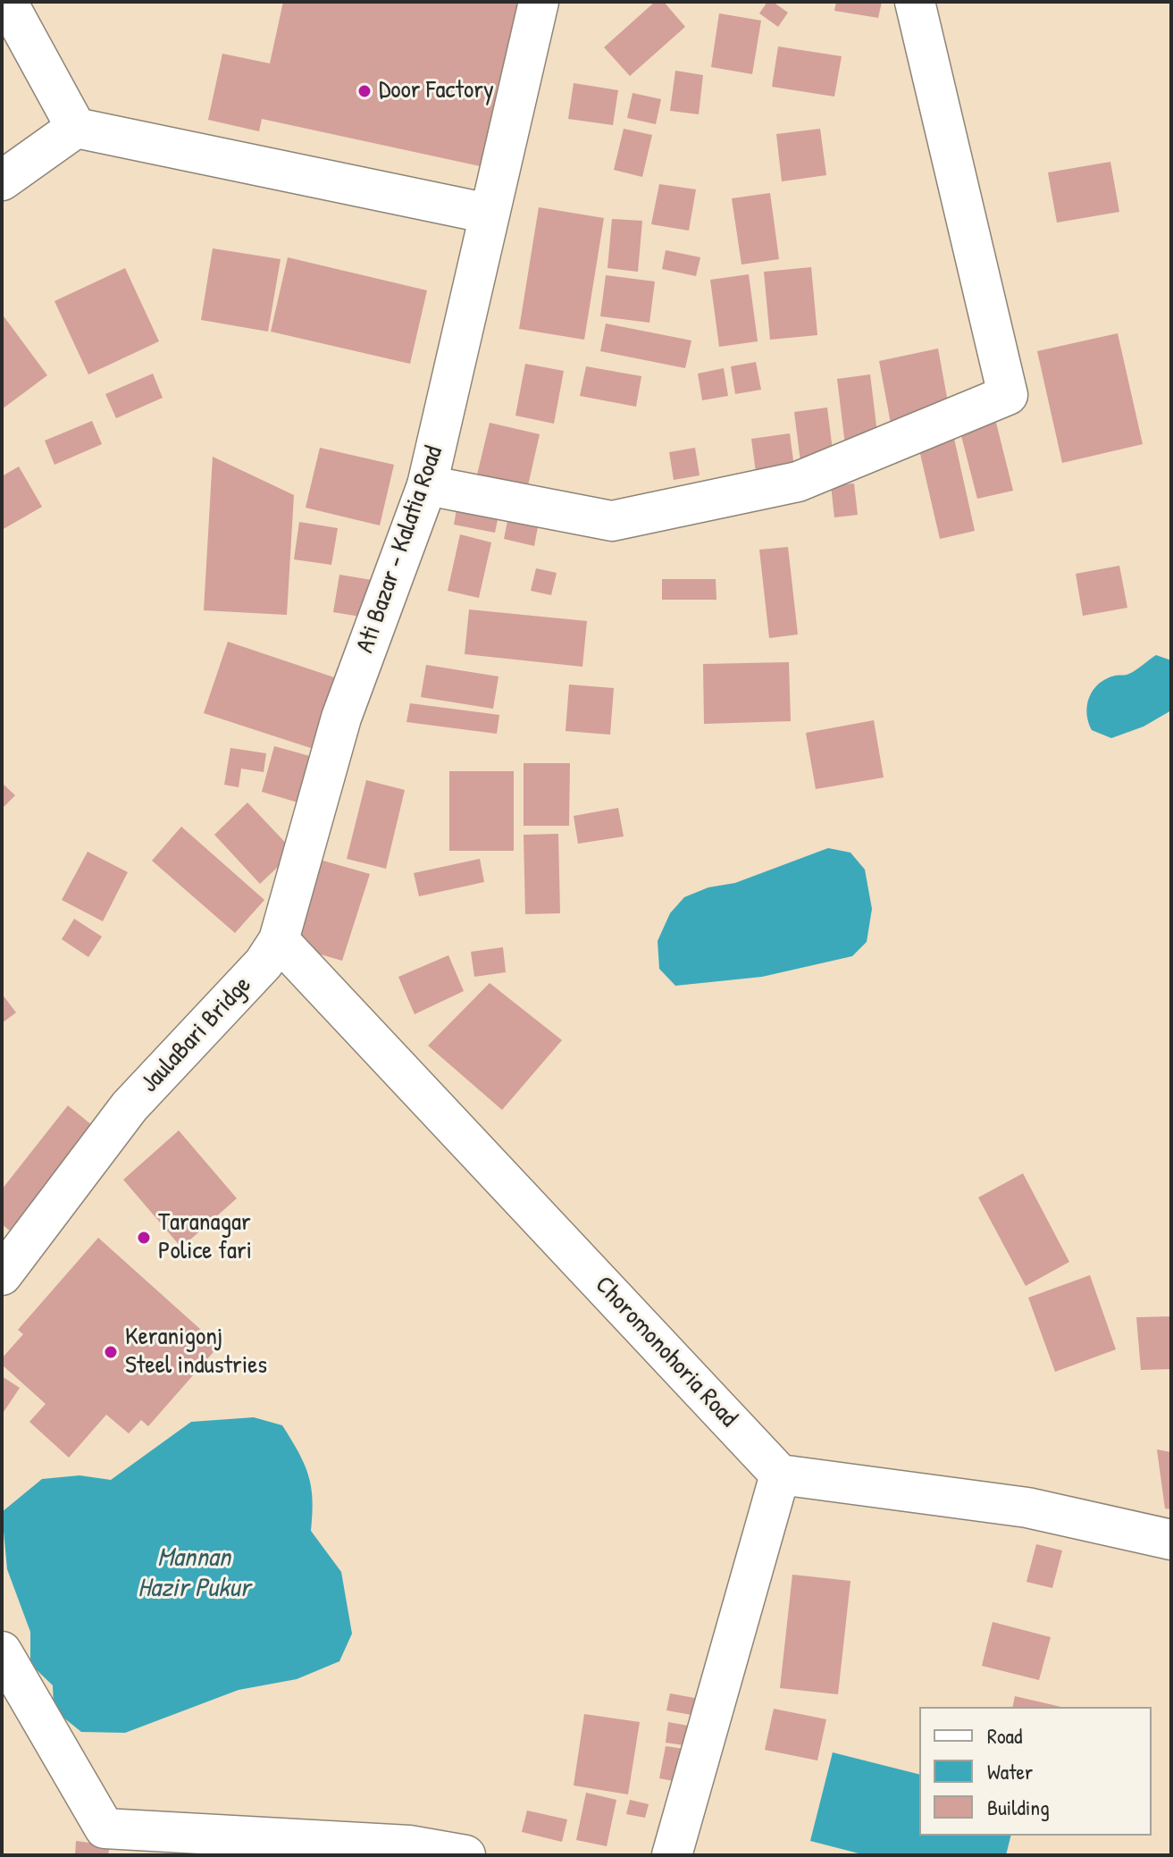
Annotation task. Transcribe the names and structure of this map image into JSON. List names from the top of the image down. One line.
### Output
{"streets":{"street":["Ati Bazar - Kalatia Road","JaulaBari Bridge","Choromonohoria Road"]},"crossings":[["Ati Bazar - Kalatia Road","JaulaBari Bridge"],["Ati Bazar - Kalatia Road","Choromonohoria Road"],["JaulaBari Bridge","Choromonohoria Road"]],"water":["Mannan Hazir Pukur"],"places":["Door Factory","Taranagar Police fari","Keranigonj Steel industries"],"legend":["Road","Water","Building"]}
